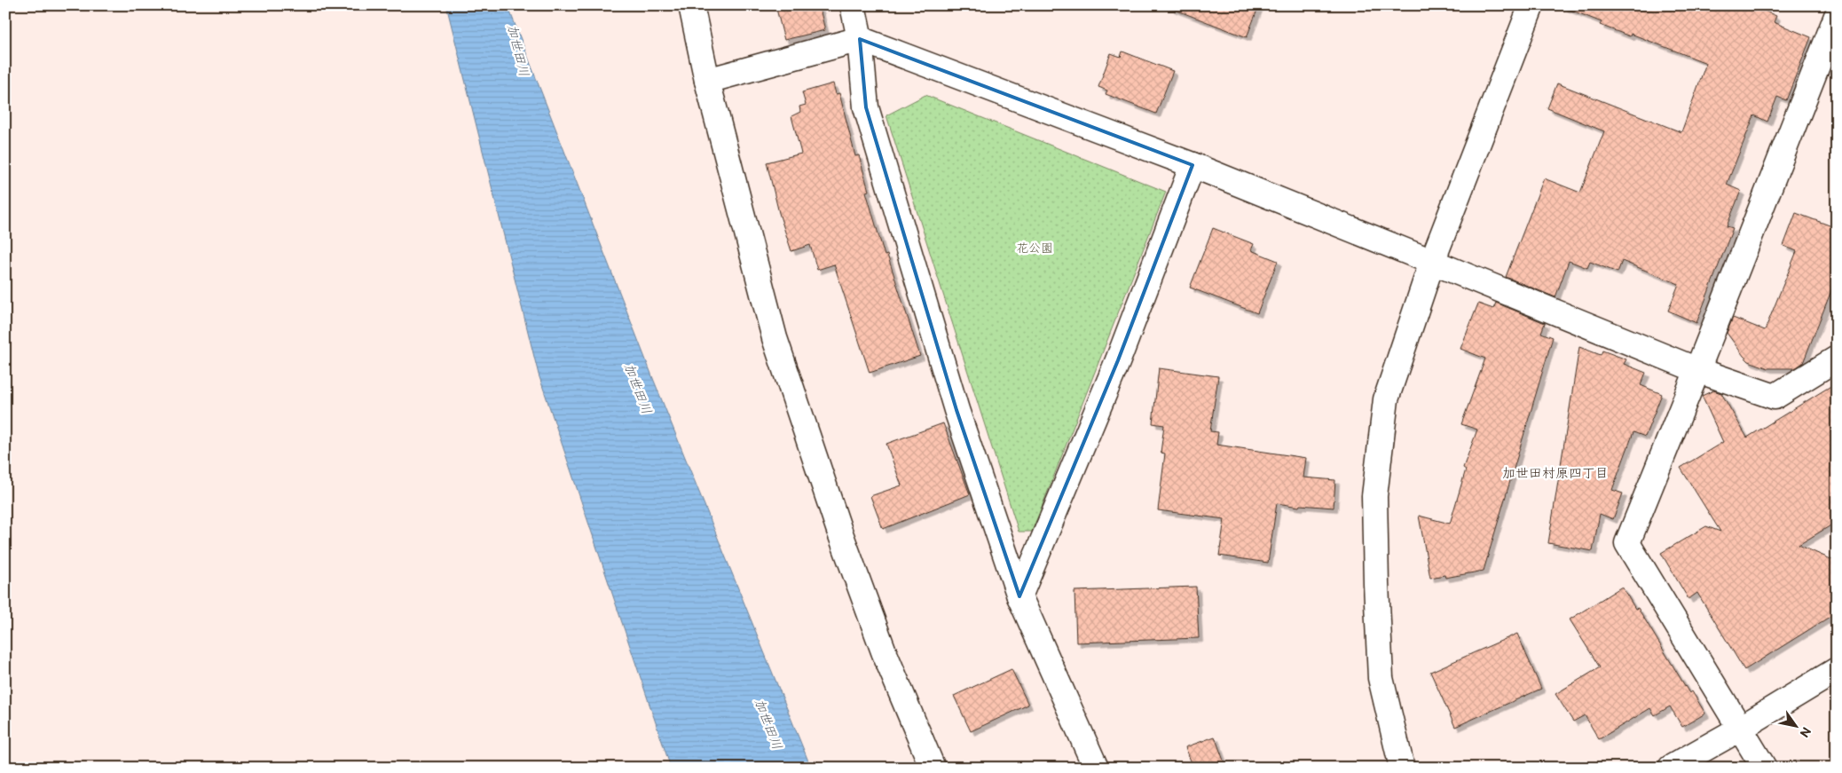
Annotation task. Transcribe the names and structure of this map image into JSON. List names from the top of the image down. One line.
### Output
{"districts":["加世田村原四丁目"],"water":["加世田川"],"parks":["花公園"],"north":"bottom right"}
